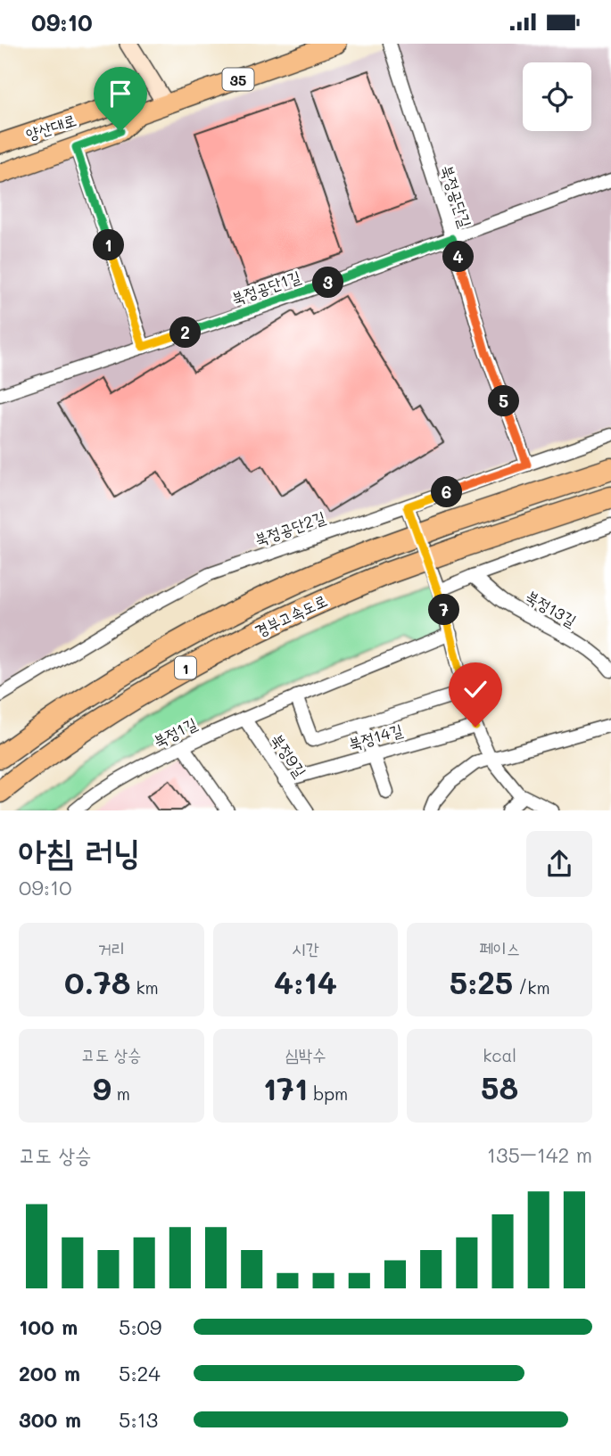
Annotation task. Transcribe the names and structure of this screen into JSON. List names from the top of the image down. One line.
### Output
{"streets":{"highway":["경부고속도로","1"],"main road":["35","양산대로"],"street":["북정공단길","북정공단1길","북정공단2길","북정13길","북정1길","북정14길","북정9길"]},"crossings":[["북정공단길","북정공단1길"],["북정공단길","북정공단2길"],["북정1길","북정9길"],["북정14길","북정9길"]],"page":{"status":"09:10","pins":["1","4","3","2","5","6","7"],"heading":["아침 러닝","09:10"],"stats":[["거리","0.78 km"],["시간","4:14"],["페이스","5:25 /km"],["고도 상승","9 m"],["심박수","171 bpm"],["kcal","58"]],"chart":["고도 상승","135–142 m"],"list":[{"name":"100 m","note":"5:09"},{"name":"200 m","note":"5:24"},{"name":"300 m","note":"5:13"}]}}
